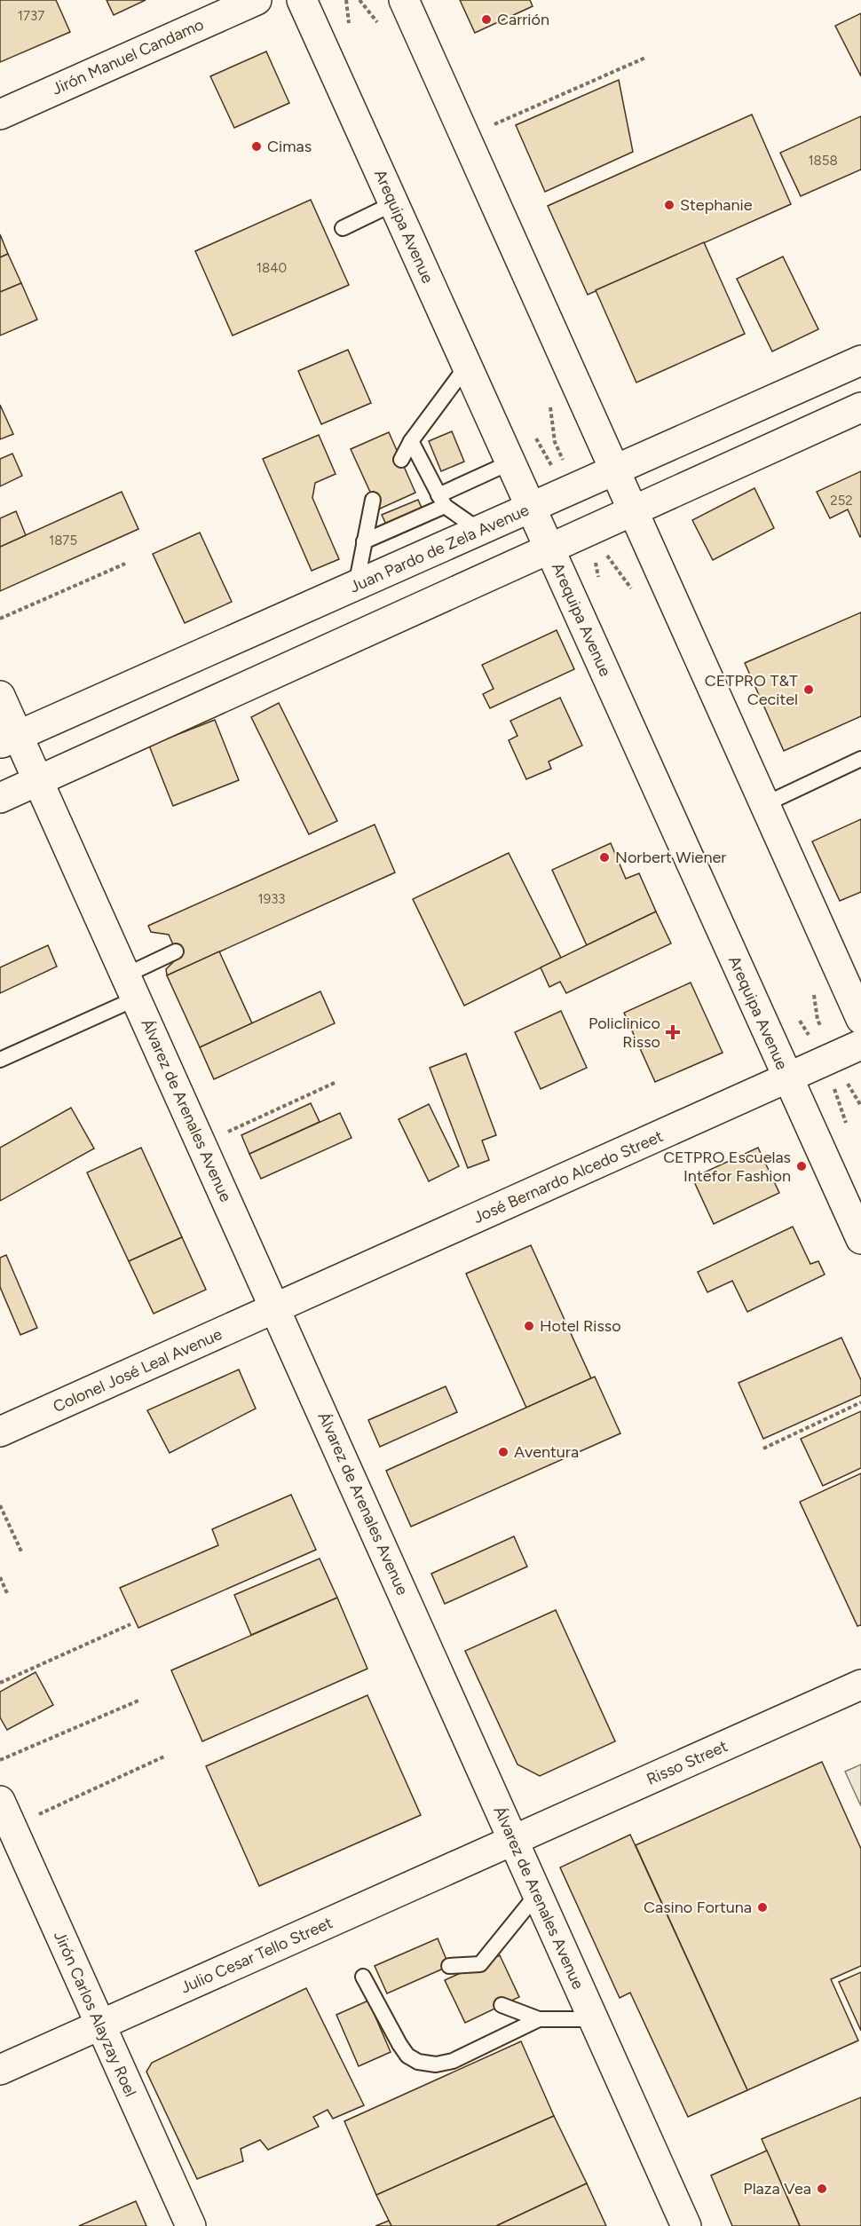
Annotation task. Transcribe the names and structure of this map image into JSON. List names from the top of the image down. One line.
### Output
{"streets":{"main road":["Jirón Manuel Candamo","Arequipa Avenue","Juan Pardo de Zela Avenue","Álvarez de Arenales Avenue","José Bernardo Alcedo Street","Colonel José Leal Avenue","Risso Street","Julio Cesar Tello Street","Jirón Carlos Alayzay Roel"]},"crossings":[["Arequipa Avenue","Juan Pardo de Zela Avenue"],["Arequipa Avenue","José Bernardo Alcedo Street"],["Juan Pardo de Zela Avenue","Álvarez de Arenales Avenue"],["Álvarez de Arenales Avenue","José Bernardo Alcedo Street"],["Álvarez de Arenales Avenue","Colonel José Leal Avenue"],["Álvarez de Arenales Avenue","Risso Street"],["Álvarez de Arenales Avenue","Julio Cesar Tello Street"],["José Bernardo Alcedo Street","Colonel José Leal Avenue"],["Risso Street","Julio Cesar Tello Street"],["Julio Cesar Tello Street","Jirón Carlos Alayzay Roel"]],"places":{"other":["Carrión","Cimas","Stephanie","CETPRO T&T Cecitel","Norbert Wiener","CETPRO Escuelas Intefor Fashion","Hotel Risso","Aventura","Casino Fortuna","Plaza Vea"],"health":["Policlinico Risso"]},"house_numbers":["1737","1858","1840","252","1875","1933"]}
